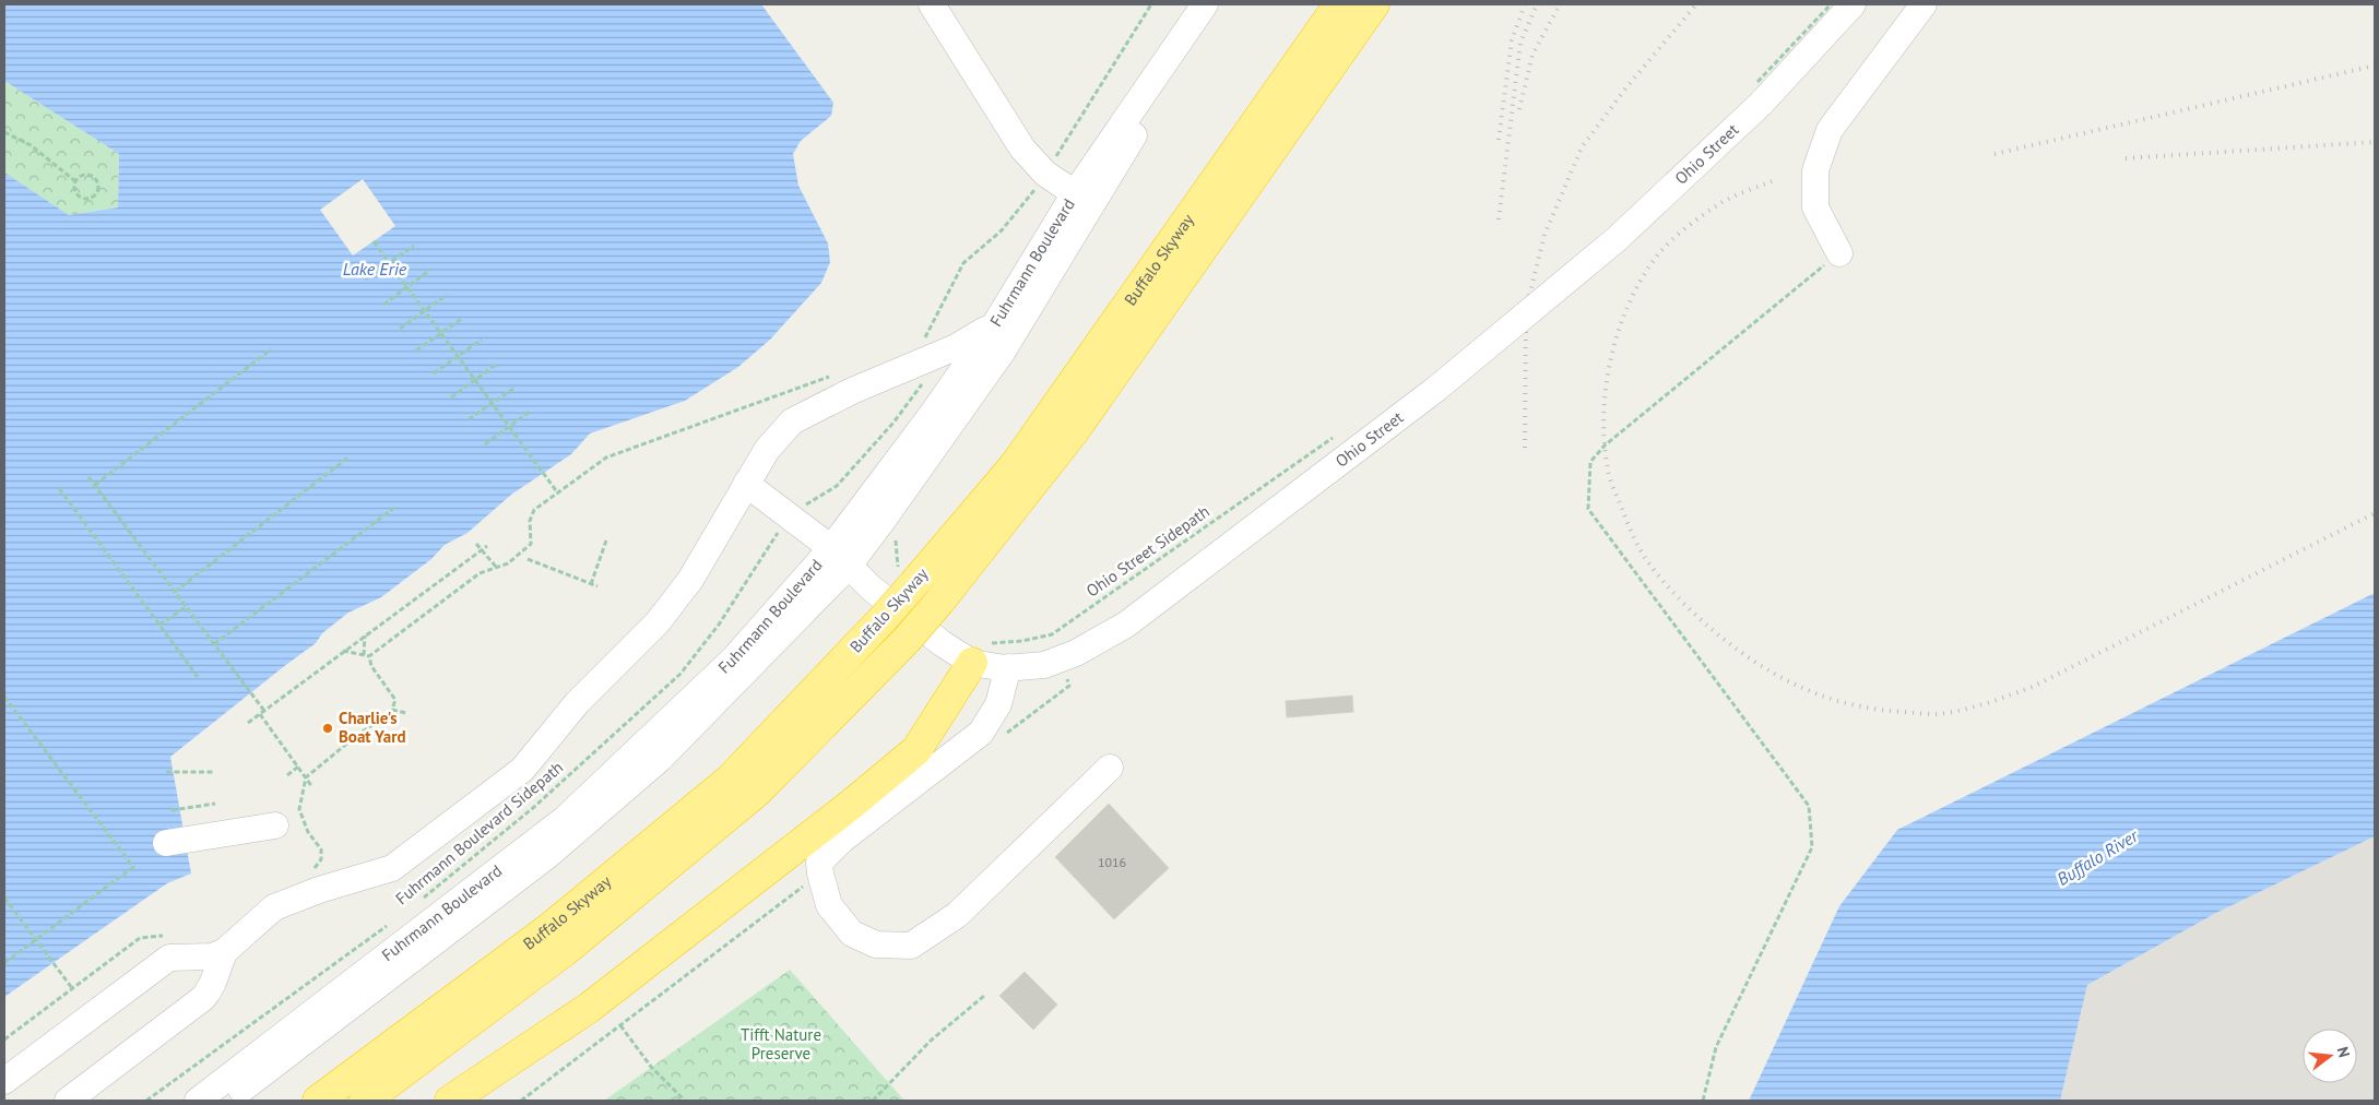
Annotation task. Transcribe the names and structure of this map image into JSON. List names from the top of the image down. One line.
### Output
{"streets":{"highway":["Buffalo Skyway"],"street":["Ohio Street","Fuhrmann Boulevard"],"path":["Ohio Street Sidepath","Fuhrmann Boulevard Sidepath"]},"crossings":[["Ohio Street","Fuhrmann Boulevard"],["Ohio Street","Ohio Street Sidepath"],["Ohio Street","Fuhrmann Boulevard Sidepath"]],"water":["Lake Erie","Buffalo River"],"parks":["Tifft Nature Preserve"],"places":["Charlie's Boat Yard"],"house_numbers":["1016"],"north":"right"}
